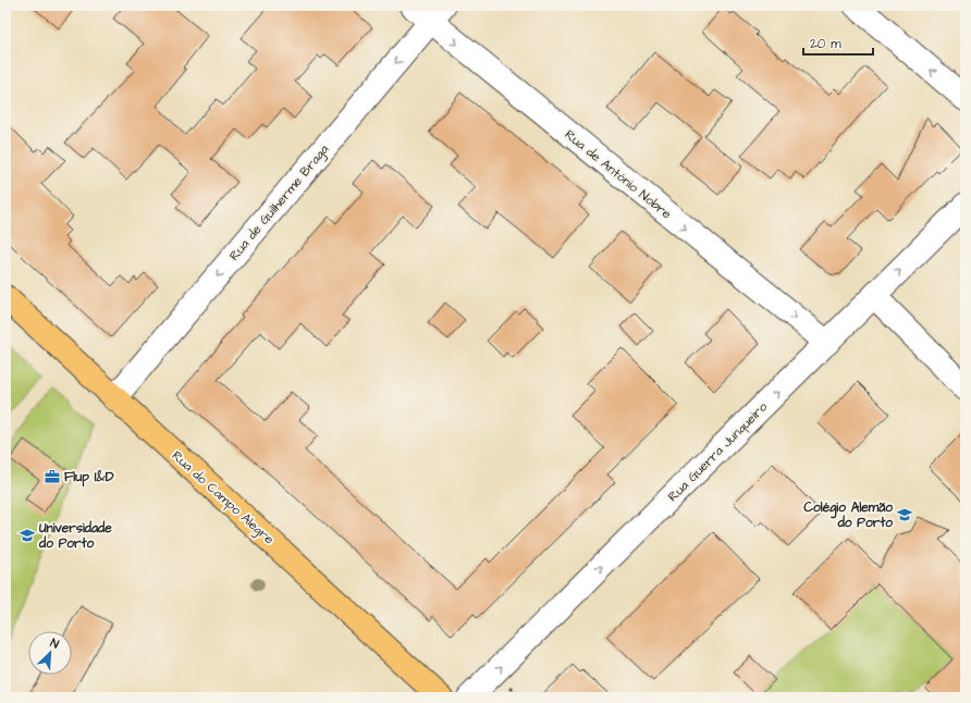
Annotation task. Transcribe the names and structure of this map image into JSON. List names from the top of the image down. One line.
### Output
{"streets":{"main road":["Rua do Campo Alegre"],"street":["Rua de António Nobre","Rua de Guilherme Braga","Rua Guerra Junqueiro"]},"crossings":[["Rua de António Nobre","Rua de Guilherme Braga"],["Rua de António Nobre","Rua Guerra Junqueiro"],["Rua de Guilherme Braga","Rua do Campo Alegre"]],"one_way":["Rua de António Nobre","Rua de Guilherme Braga","Rua Guerra Junqueiro"],"places":{"office":["Flup I&D"],"school or university":["Colégio Alemão do Porto","Universidade do Porto"]},"scale_bar":"20 m","north":"top right"}
